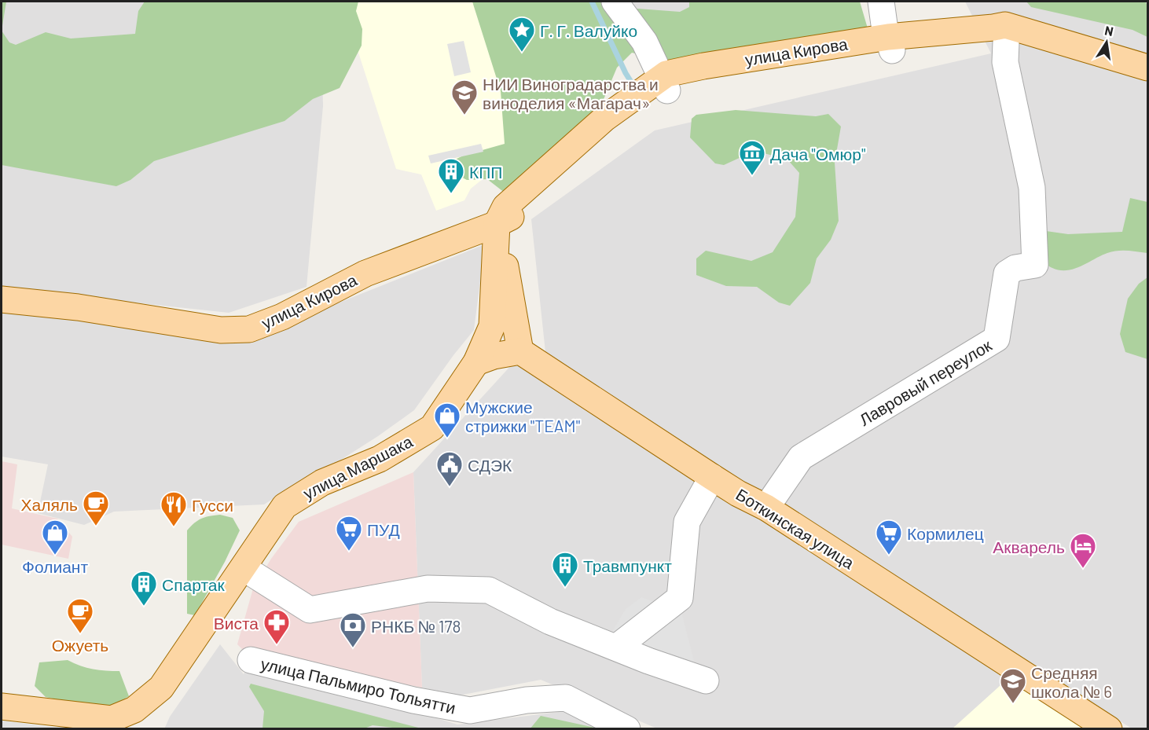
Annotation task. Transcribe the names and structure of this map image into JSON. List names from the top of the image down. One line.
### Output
{"streets":{"main road":["улица Кирова","улица Маршака","Боткинская улица"],"street":["Лавровый переулок","улица Пальмиро Тольятти"]},"crossings":[["улица Кирова","Лавровый переулок"],["улица Кирова","улица Маршака"],["Лавровый переулок","Боткинская улица"]],"places":{"place":["Г. Г. Валуйко"],"school or university":["НИИ Виноградарства и виноделия «Магарач»","Средняя школа № 6"],"museum":["Дача \"Омюр\""],"building":["КПП","Травмпункт","Спартак"],"shop":["Мужские стрижки \"TEAM\"","Фолиант"],"public building":["СДЭК"],"cafe":["Халяль","Ожуеть"],"restaurant":["Гусси"],"supermarket":["ПУД","Кормилец"],"hotel":["Акварель"],"pharmacy":["Виста"],"bank":["РНКБ № 178"]},"north":"top"}
